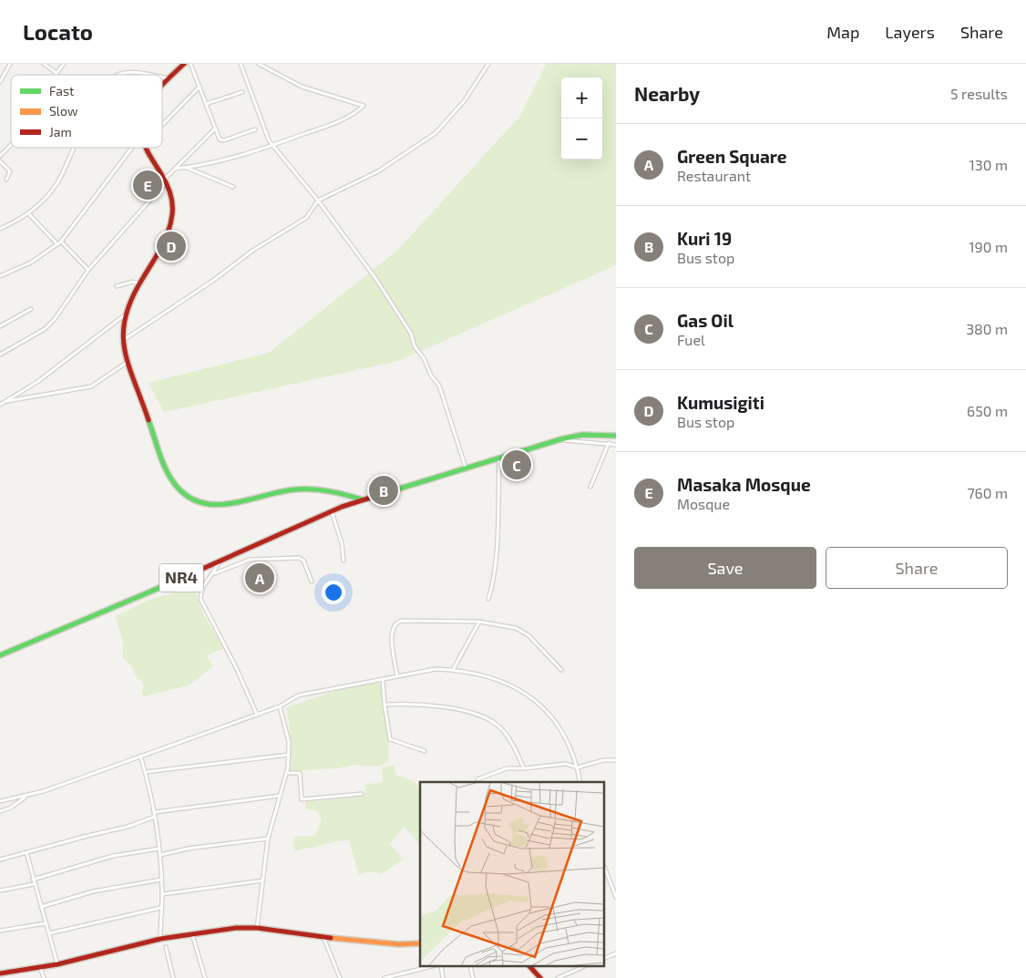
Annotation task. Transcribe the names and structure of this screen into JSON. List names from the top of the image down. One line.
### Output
{"streets":{"main road":["NR4"]},"legend":["Fast","Slow","Jam"],"page":{"header":"Locato","nav":["Map","Layers","Share"],"heading":["Nearby","5 results"],"map_buttons":["+","−"],"list":[{"mark":"A","name":"Green Square","note":"Restaurant","value":"130 m"},{"mark":"B","name":"Kuri 19","note":"Bus stop","value":"190 m"},{"mark":"C","name":"Gas Oil","note":"Fuel","value":"380 m"},{"mark":"D","name":"Kumusigiti","note":"Bus stop","value":"650 m"},{"mark":"E","name":"Masaka Mosque","note":"Mosque","value":"760 m"}],"pins":["E","D","C","B","A"],"buttons":["Save","Share"]}}
